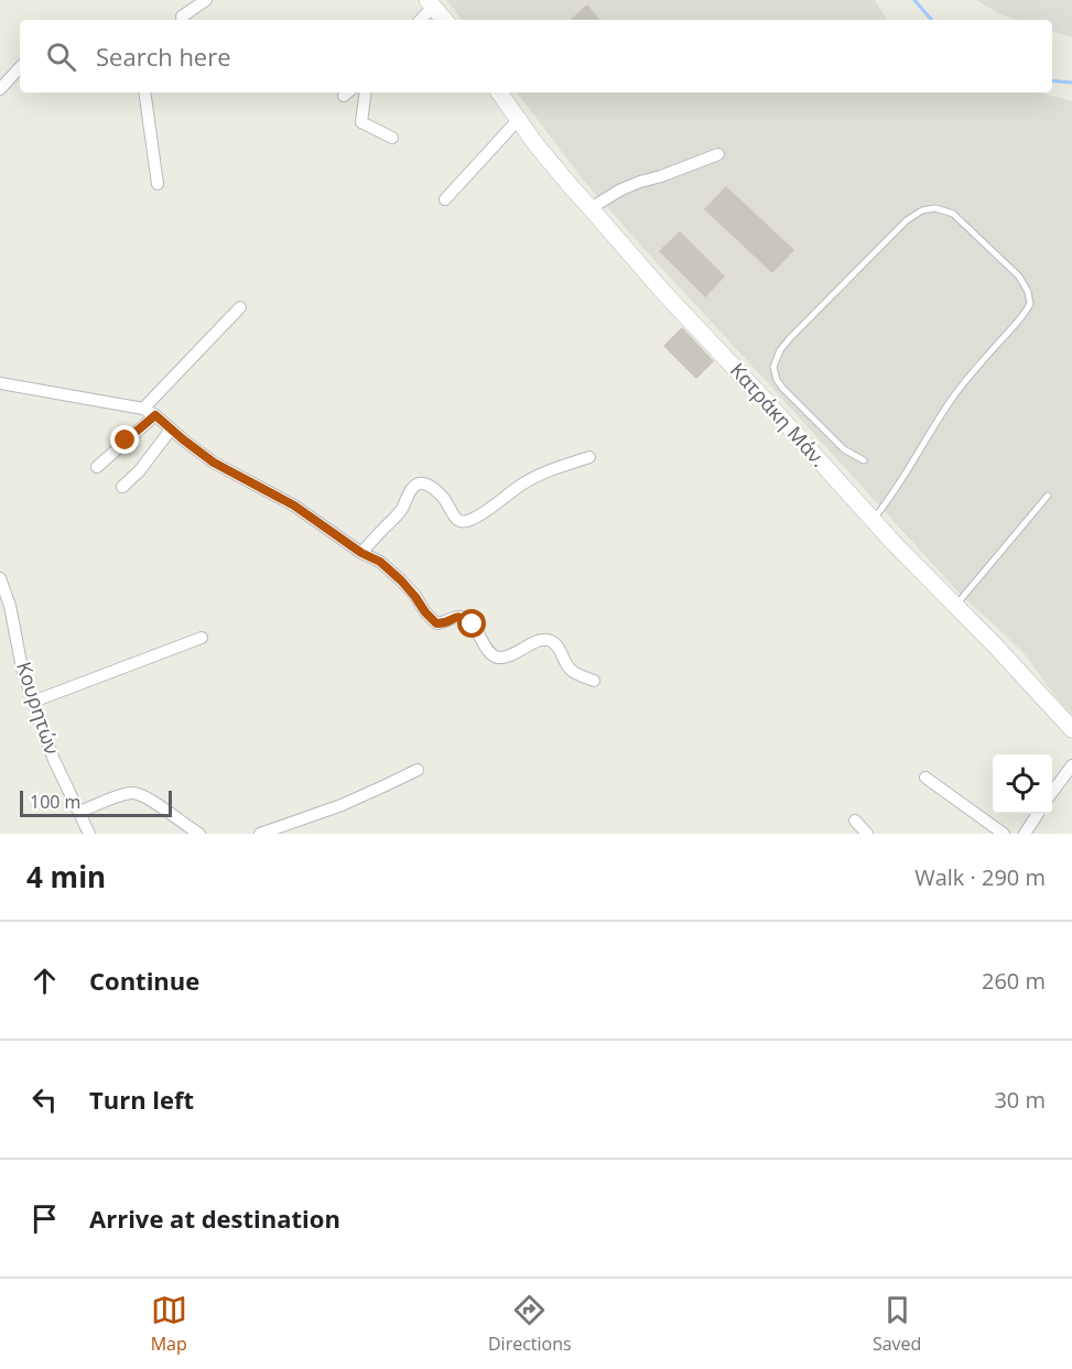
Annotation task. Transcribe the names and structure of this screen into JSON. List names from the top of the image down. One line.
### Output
{"streets":{"street":["Κατράκη Μάν.","Κουρητών"]},"scale_bar":"100 m","page":{"search":"Search here","scale":"100 m","heading":["4 min","Walk · 290 m"],"list":[["Continue","260 m"],["Turn left","30 m"],"Arrive at destination"],"nav":["Map","Directions","Saved"]}}
